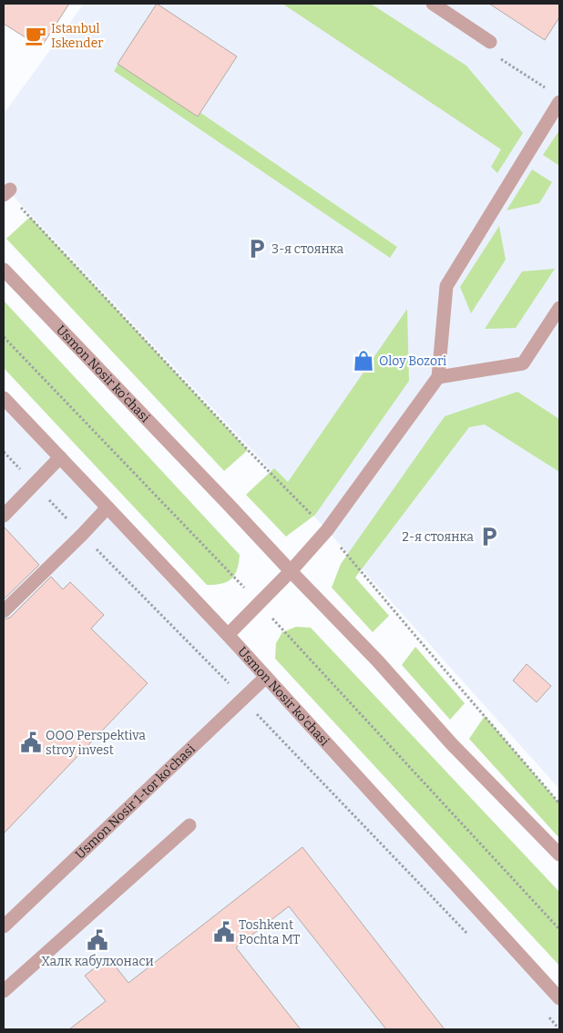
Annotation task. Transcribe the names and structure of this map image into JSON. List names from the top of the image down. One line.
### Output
{"streets":{"street":["Usmon Nosir ko'chasi","Usmon Nosir 1-tor ko'chasi"]},"crossings":[["Usmon Nosir ko'chasi","Usmon Nosir 1-tor ko'chasi"]],"places":{"cafe":["Istanbul Iskender"],"parking":["3-я стоянка","2-я стоянка"],"shop":["Oloy Bozori"],"public building":["ООО Perspektiva stroy invest","Toshkent Pochta MT","Халк кабулхонаси"]}}
